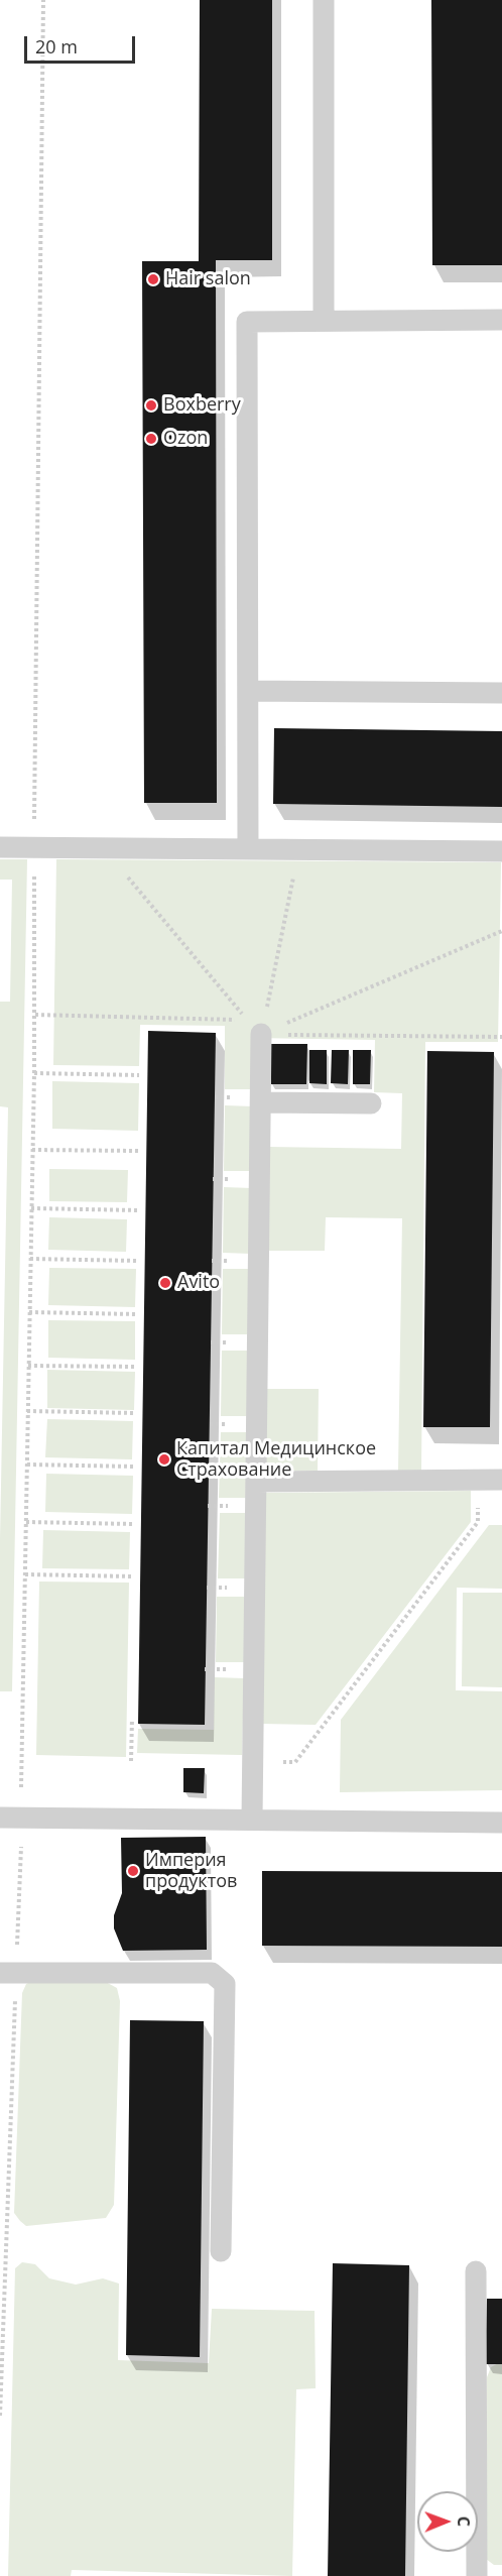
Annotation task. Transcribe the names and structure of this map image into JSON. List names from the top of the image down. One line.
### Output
{"places":["Hair salon","Boxberry","Ozon","Avito","Капитал Медицинское Страхование","Империя продуктов"],"scale_bar":"20 m","north":"right"}
